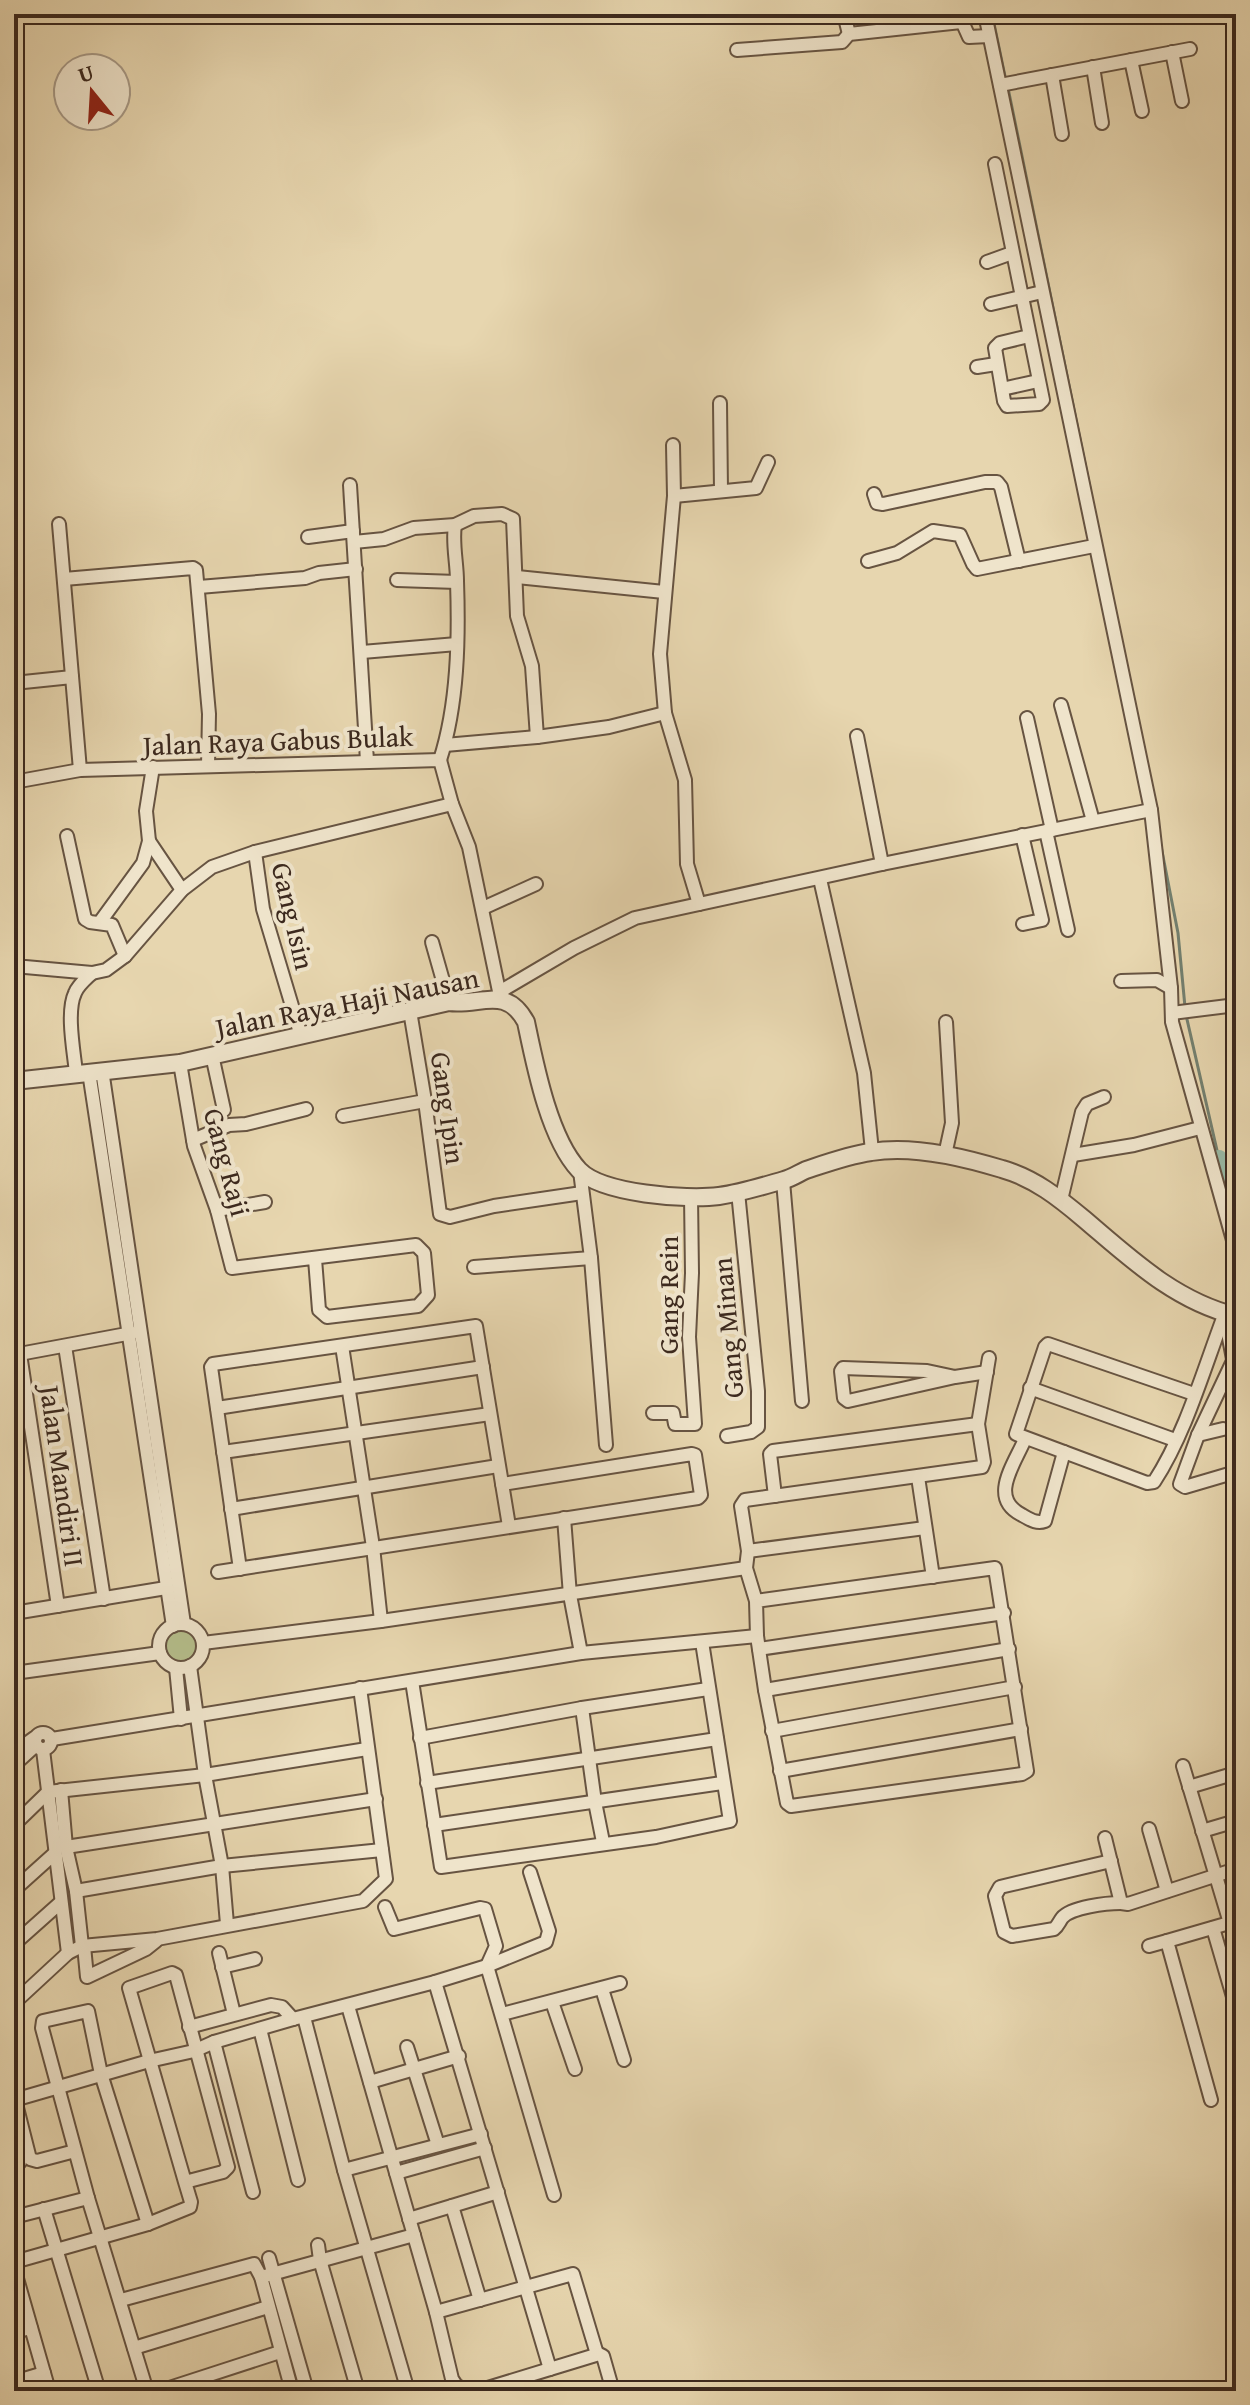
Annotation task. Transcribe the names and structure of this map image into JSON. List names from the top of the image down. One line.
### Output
{"streets":{"street":["Jalan Raya Gabus Bulak","Gang Isin","Jalan Raya Haji Nausan","Gang Ipin","Gang Raji","Gang Rein","Gang Minan","Jalan Mandiri II"]},"crossings":[["Jalan Raya Gabus Bulak","Jalan Raya Haji Nausan"],["Gang Isin","Jalan Raya Haji Nausan"],["Jalan Raya Haji Nausan","Gang Ipin"],["Jalan Raya Haji Nausan","Gang Raji"]],"north":"top"}
